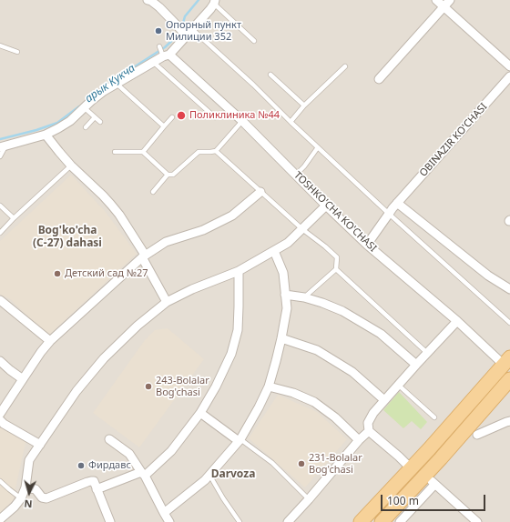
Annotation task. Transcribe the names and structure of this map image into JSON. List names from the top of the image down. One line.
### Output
{"streets":{"street":["OBINAZIR KO'CHASI","TOSHKO'CHA KO'CHASI"]},"crossings":[["OBINAZIR KO'CHASI","TOSHKO'CHA KO'CHASI"]],"districts":["Bog'ko'cha (C-27) dahasi","Darvoza"],"water":["арык Кукча"],"places":["Опорный пункт Милиции 352","Поликлиника №44","Детский сад №27","243-Bolalar Bog'chasi","231-Bolalar Bog'chasi","Фирдавс"],"scale_bar":"100 m","north":"bottom"}
